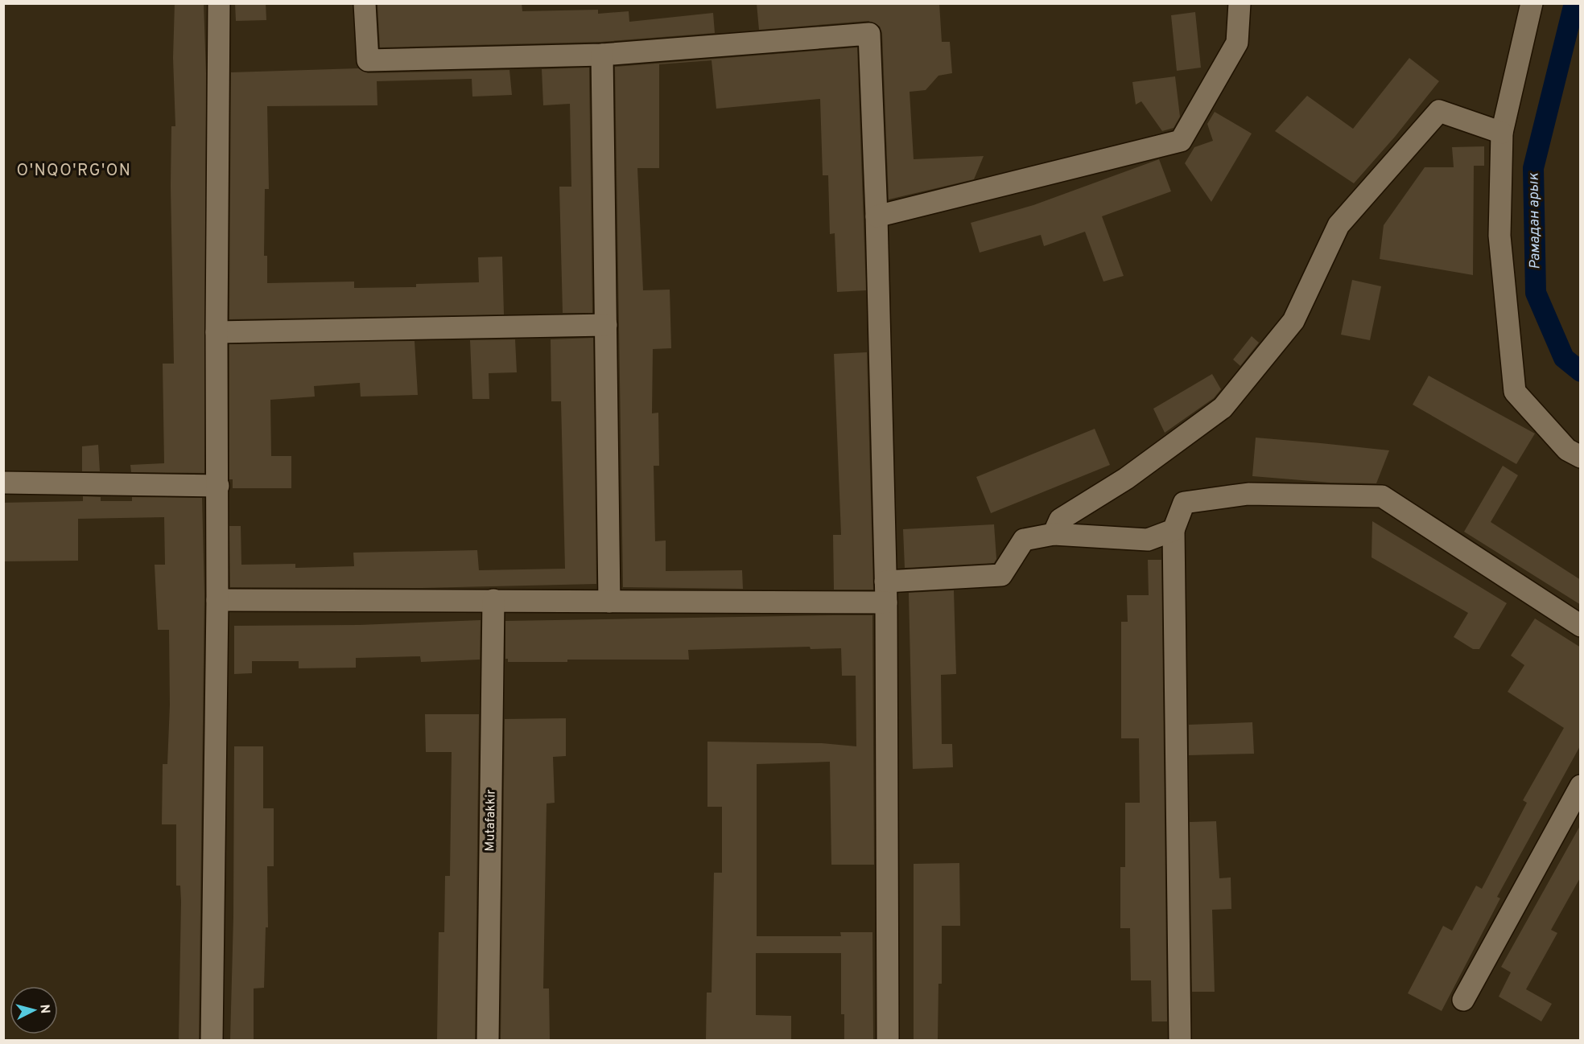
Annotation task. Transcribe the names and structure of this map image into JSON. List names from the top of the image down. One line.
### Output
{"streets":{"street":["Mutafakkir"]},"districts":["O'NQO'RG'ON"],"water":["Рамадан арык"],"north":"right"}
